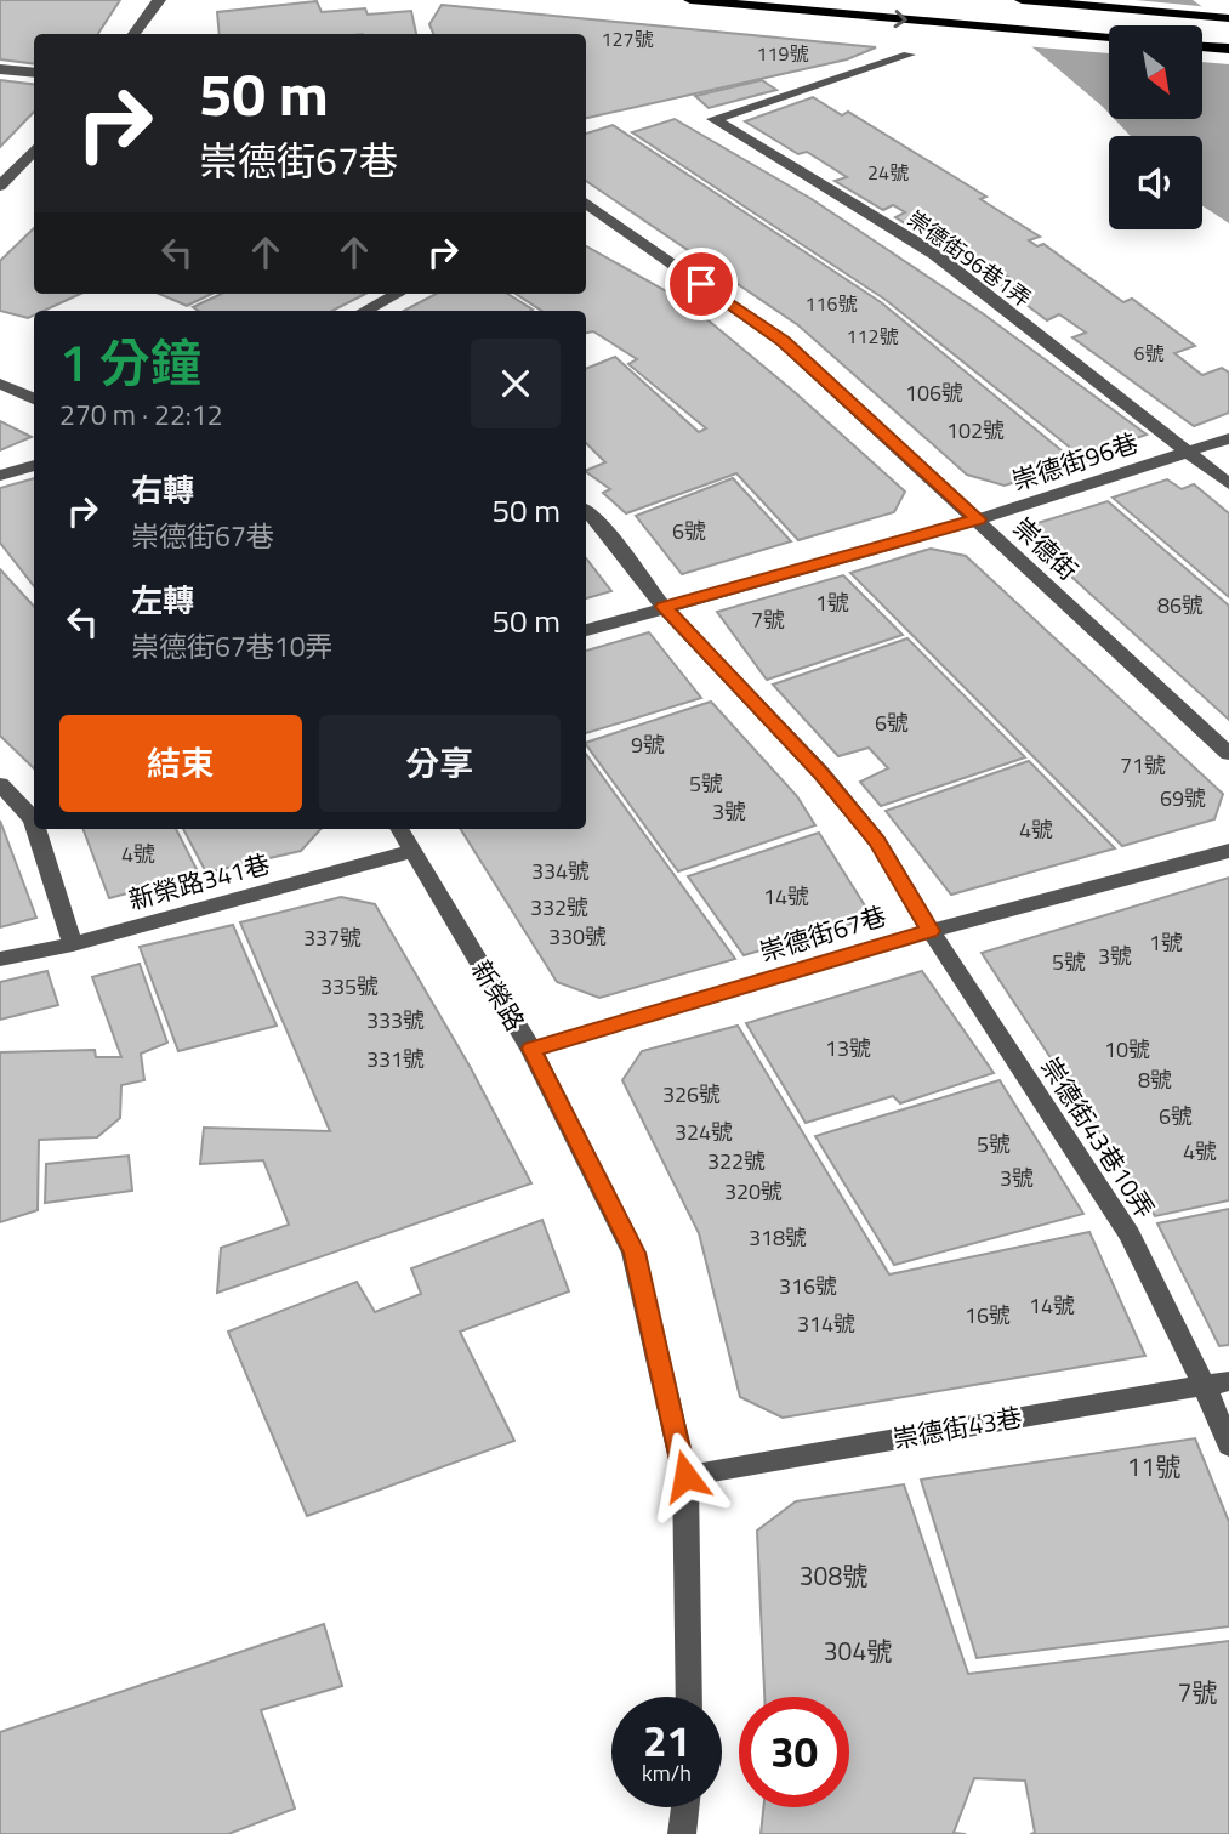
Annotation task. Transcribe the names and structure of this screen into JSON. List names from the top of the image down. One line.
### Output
{"streets":{"street":["崇德街96巷1弄","崇德街96巷","崇德街","新榮路341巷","崇德街67巷","新榮路","崇德街43巷10弄","崇德街43巷"]},"crossings":[["崇德街96巷1弄","崇德街96巷"],["崇德街96巷","崇德街"],["崇德街96巷","崇德街43巷10弄"],["新榮路341巷","新榮路"],["崇德街67巷","新榮路"],["崇德街67巷","崇德街43巷10弄"],["新榮路","崇德街43巷"],["崇德街43巷10弄","崇德街43巷"]],"house_numbers":["127號","119號","24號","116號","112號","6號","106號","102號","6號","1號","86號","7號","6號","9號","71號","5號","69號","3號","4號","4號","334號","14號","332號","330號","337號","1號","3號","5號","335號","333號","13號","10號","331號","8號","326號","6號","324號","5號","4號","322號","3號","320號","318號","316號","14號","16號","314號","11號","308號","304號","7號"],"north":"bottom right","page":{"turn":["50 m","崇德街67巷"],"heading":["1 分鐘","270 m · 22:12"],"list":[{"name":"右轉","note":"崇德街67巷","value":"50 m"},{"name":"左轉","note":"崇德街67巷10弄","value":"50 m"}],"buttons":["結束","分享"],"speed":"21 km/h","limit":"30"}}
